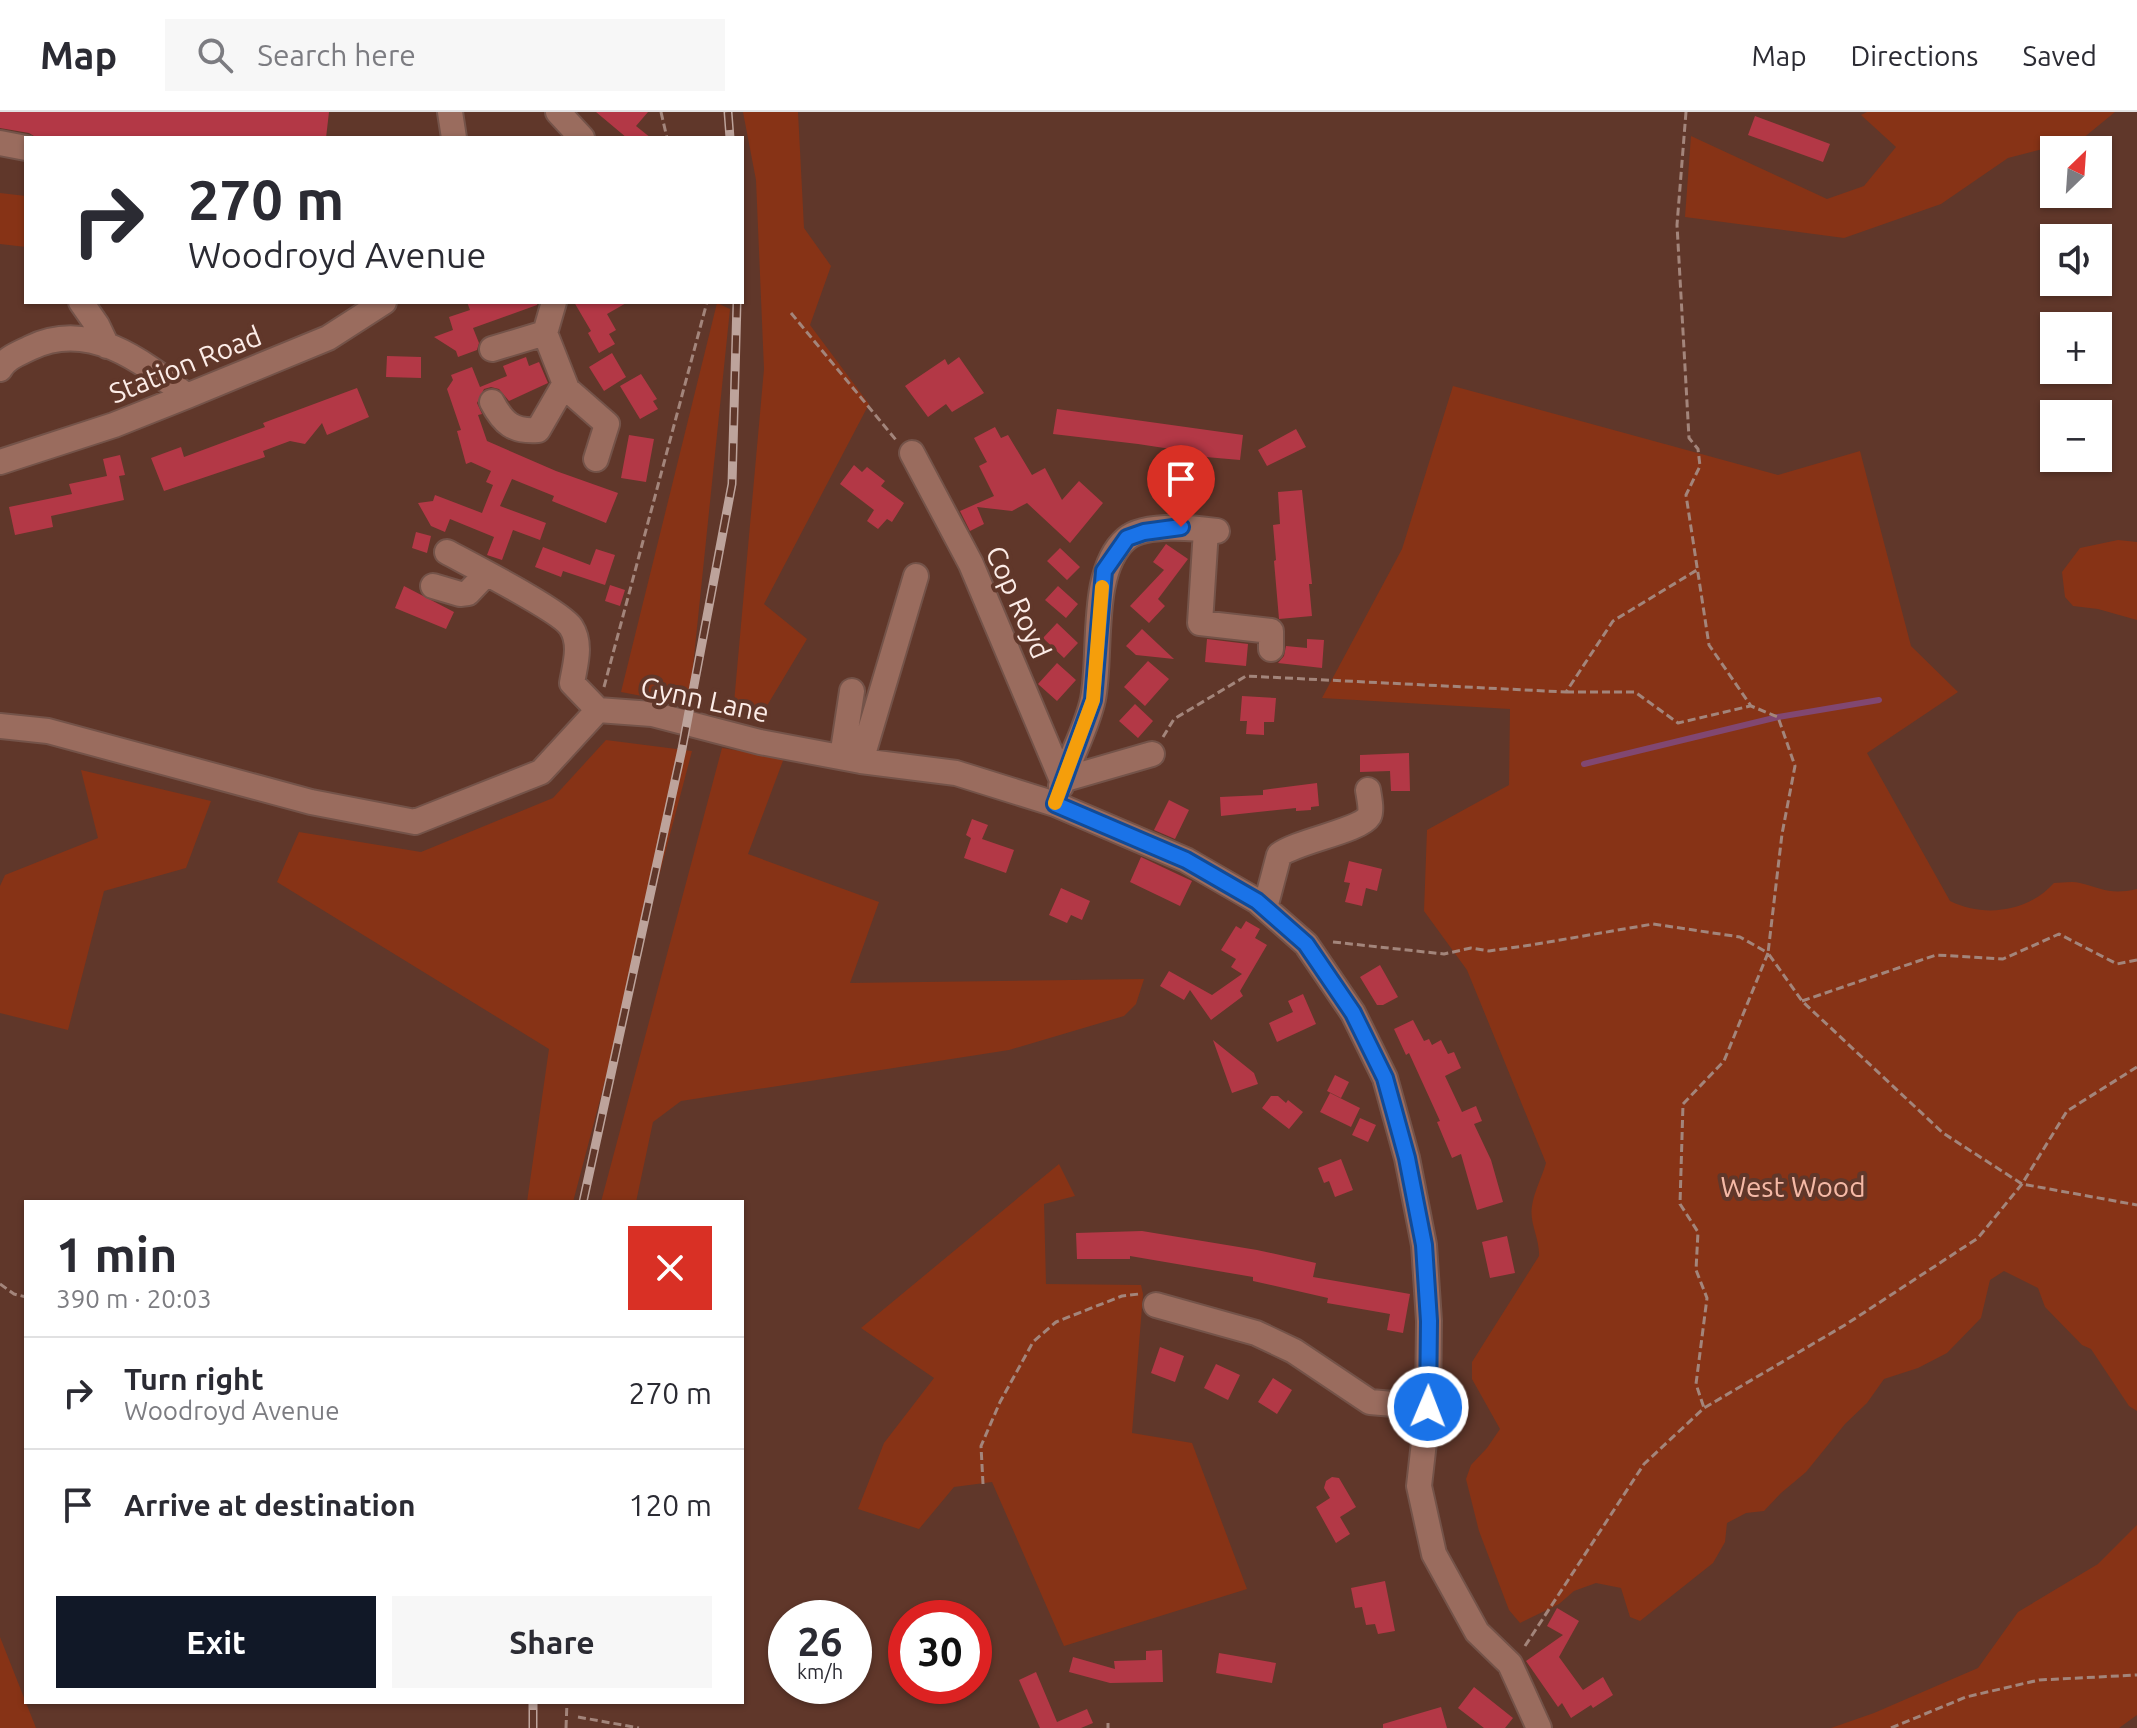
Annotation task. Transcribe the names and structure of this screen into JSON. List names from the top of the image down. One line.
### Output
{"streets":{"street":["Station Road","Cop Royd","Gynn Lane"]},"crossings":[["Cop Royd","Gynn Lane"]],"parks":["West Wood"],"north":"top right","page":{"header":"Map","search":"Search here","nav":["Map","Directions","Saved"],"map_buttons":["+","−"],"turn":["270 m","Woodroyd Avenue"],"heading":["1 min","390 m · 20:03"],"list":[{"name":"Turn right","note":"Woodroyd Avenue","value":"270 m"},{"name":"Arrive at destination","value":"120 m"}],"buttons":["Exit","Share"],"speed":"26 km/h","limit":"30"}}
